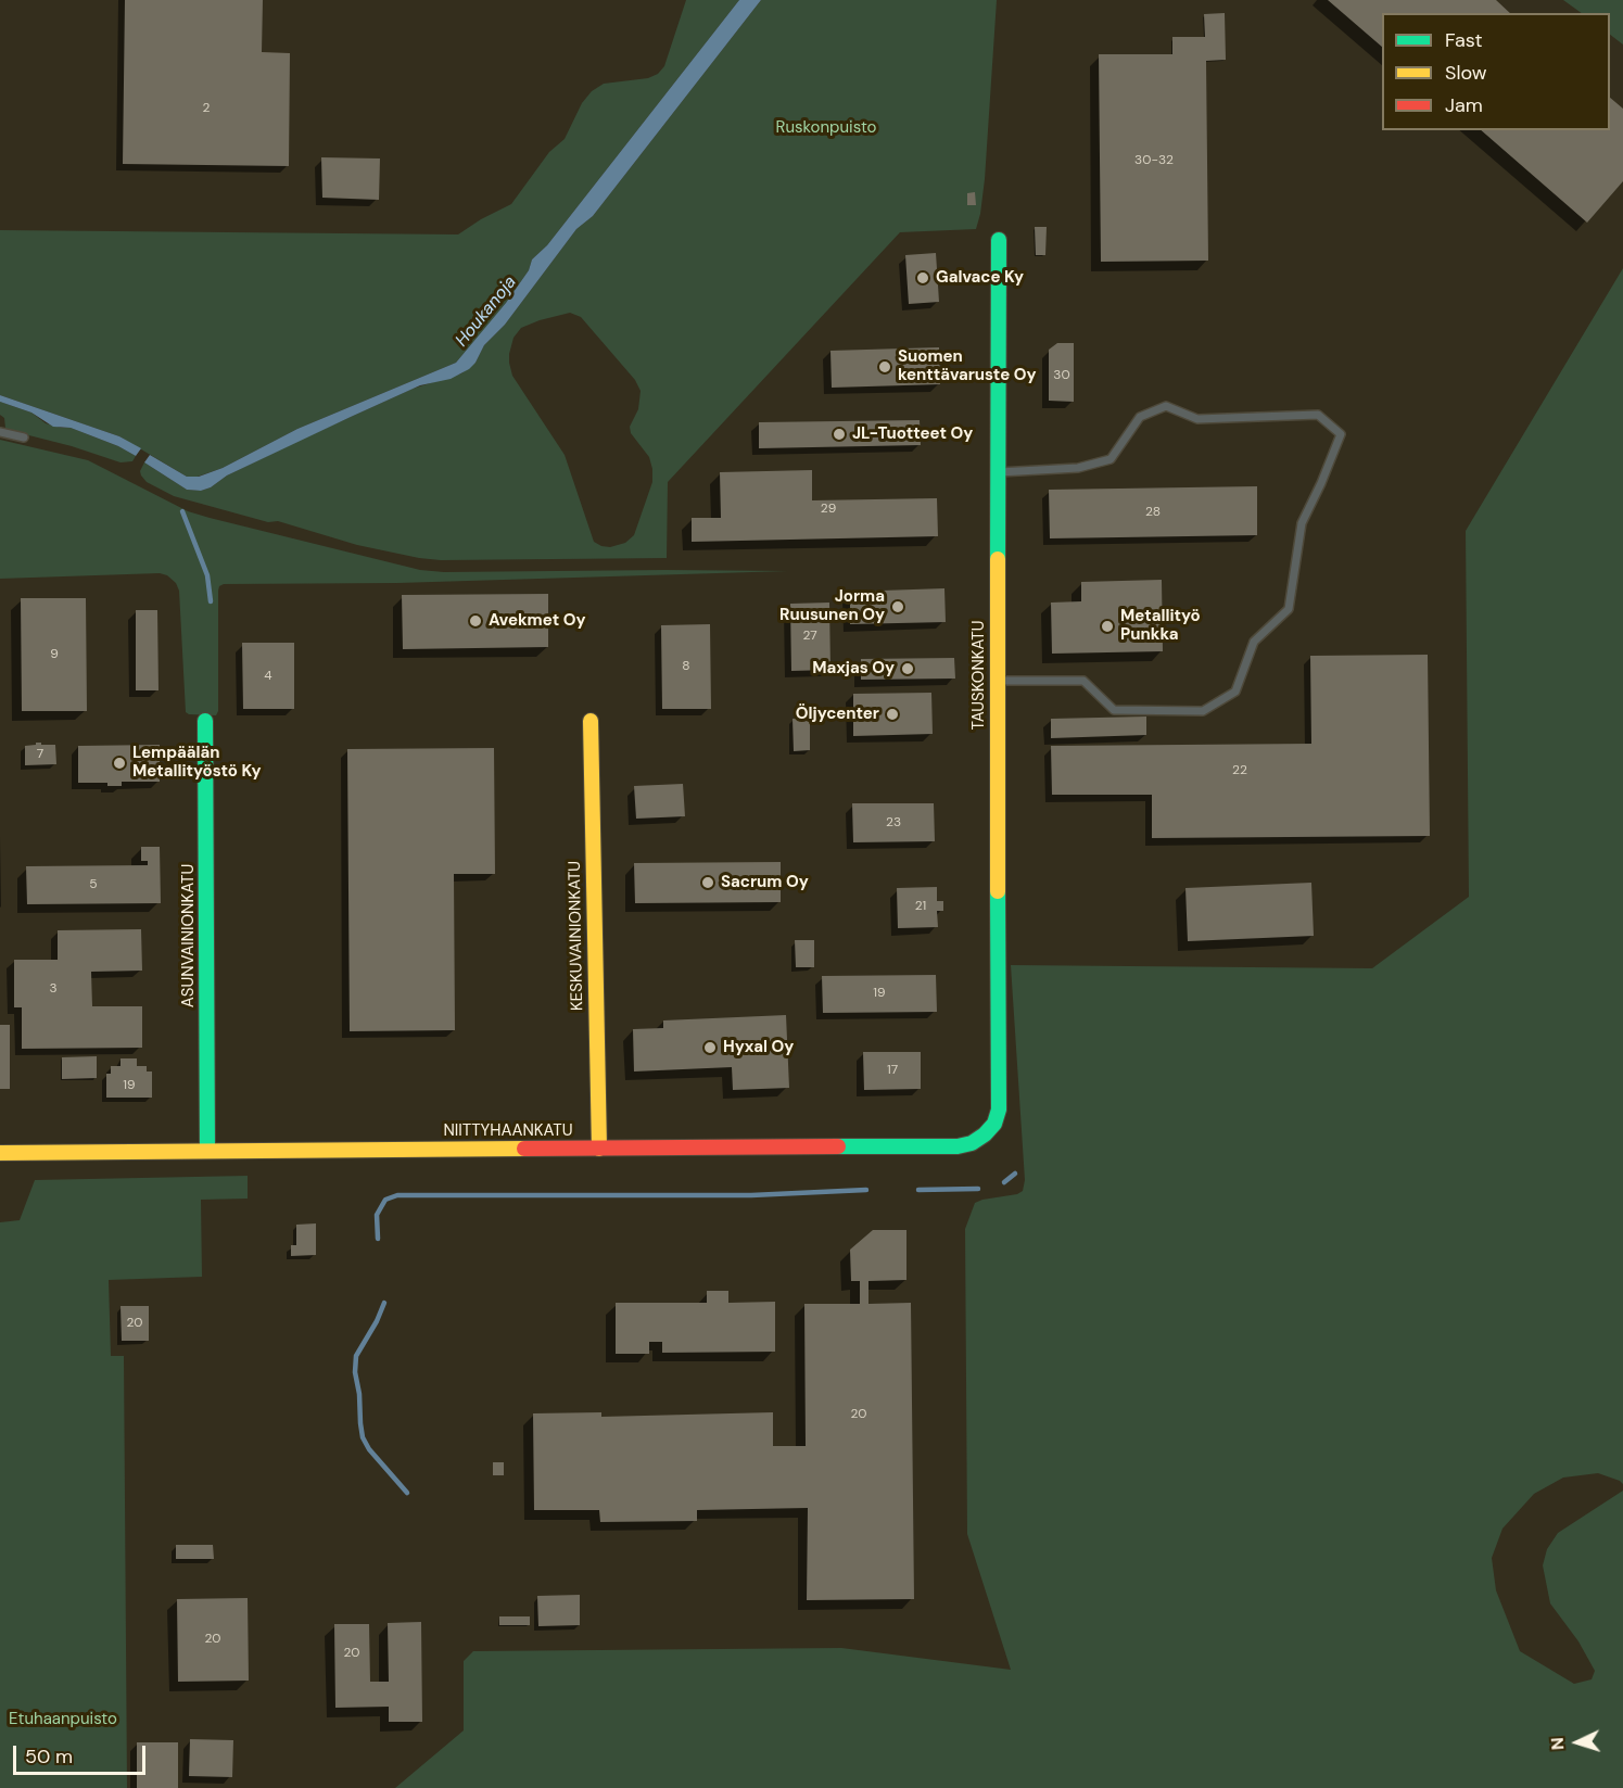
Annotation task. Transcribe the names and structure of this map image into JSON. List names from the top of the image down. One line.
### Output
{"streets":{"street":["TAUSKONKATU","ASUNVAINIONKATU","KESKUVAINIONKATU","NIITTYHAANKATU"]},"crossings":[["TAUSKONKATU","NIITTYHAANKATU"],["ASUNVAINIONKATU","NIITTYHAANKATU"],["KESKUVAINIONKATU","NIITTYHAANKATU"]],"water":["Houkanoja"],"parks":["Ruskonpuisto","Etuhaanpuisto"],"places":["Galvace Ky","Suomen kenttävaruste Oy","JL-Tuotteet Oy","Jorma Ruusunen Oy","Avekmet Oy","Metallityö Punkka","Maxjas Oy","Öljycenter","Lempäälän Metallityöstö Ky","Sacrum Oy","Hyxal Oy"],"house_numbers":["2","30-32","30","29","28","27","9","8","4","7","22","23","5","21","3","19","17","19","20","20","20","20"],"legend":["Fast","Slow","Jam"],"scale_bar":"50 m","north":"left"}
